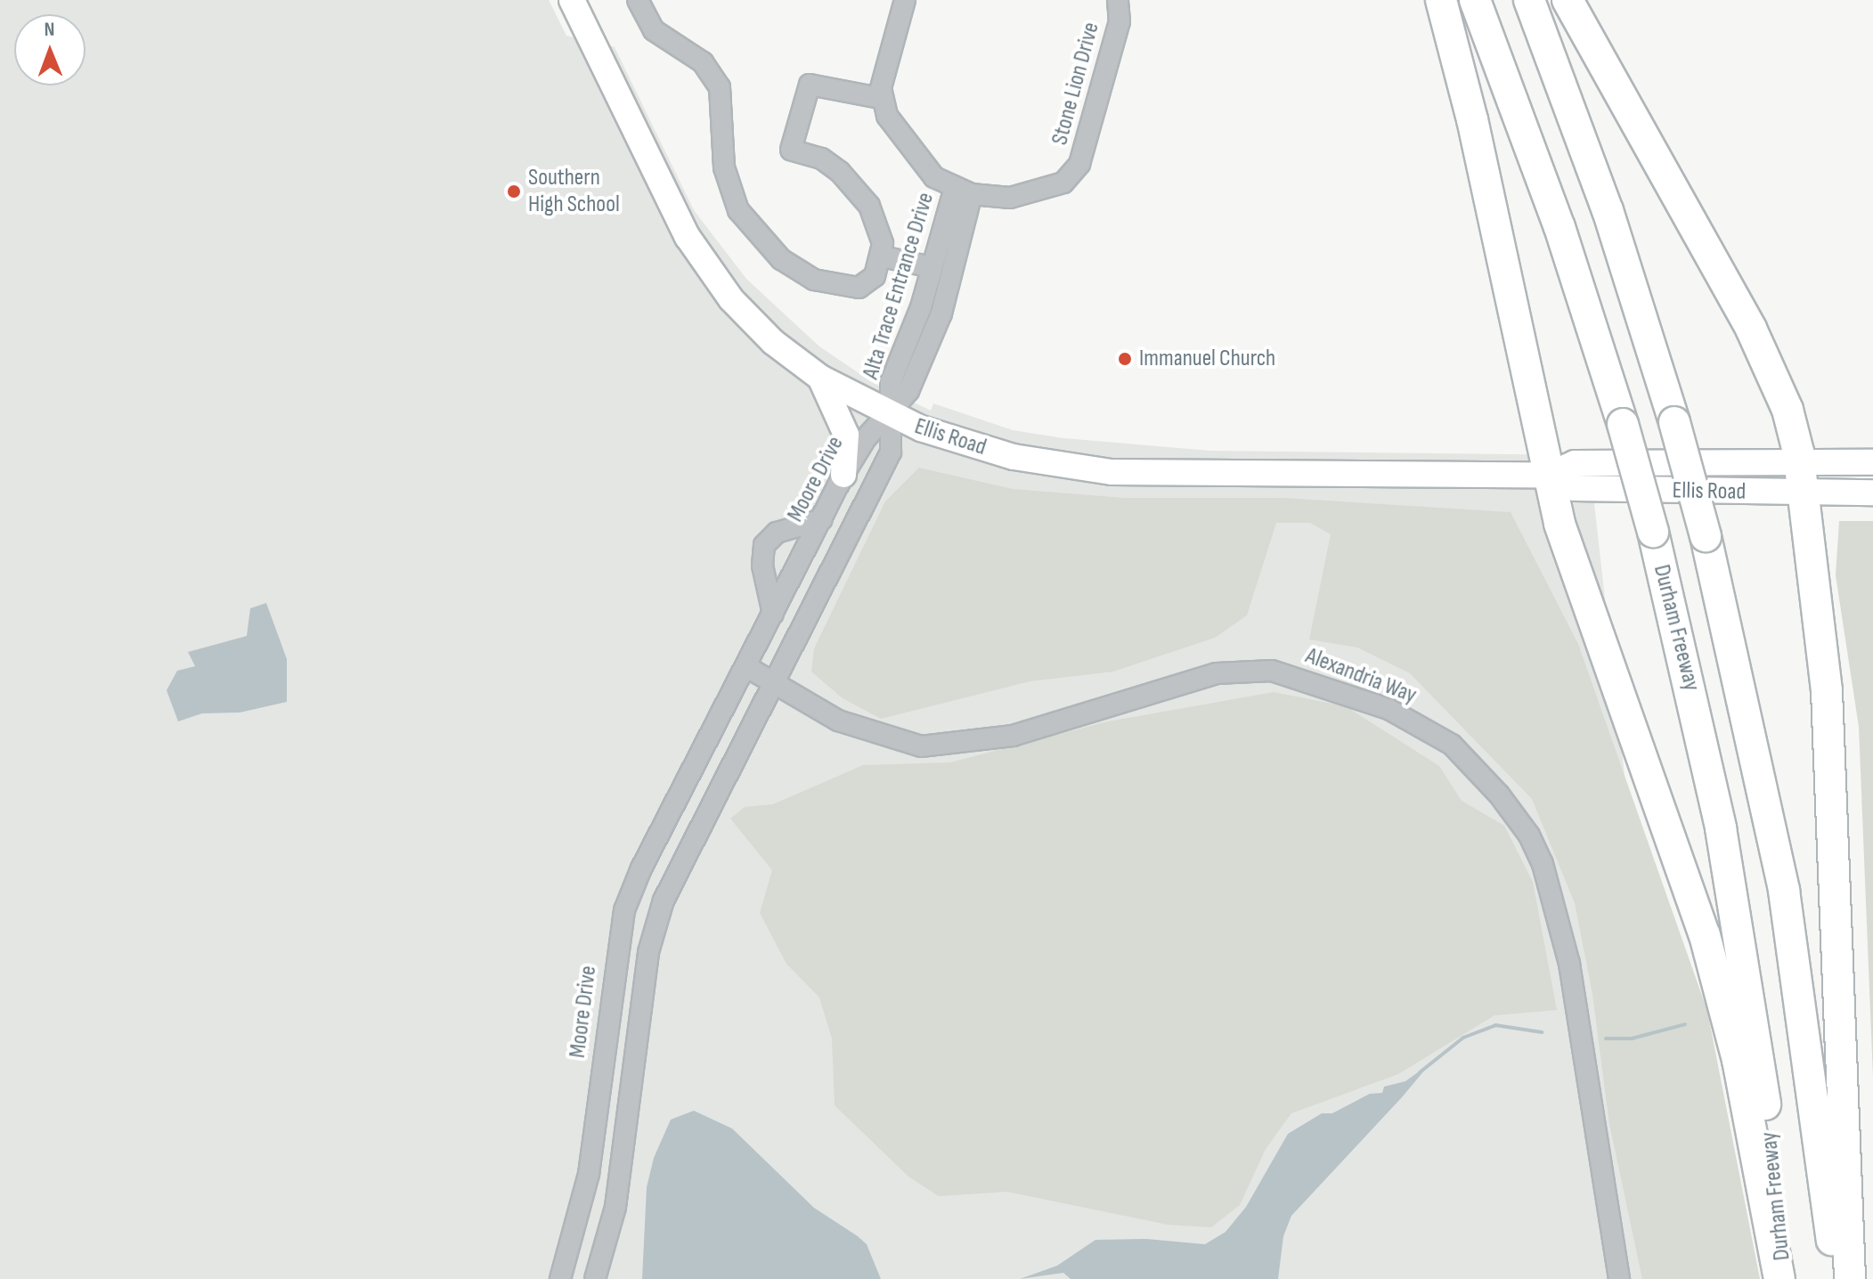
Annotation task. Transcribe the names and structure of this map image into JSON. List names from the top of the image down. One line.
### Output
{"streets":{"highway":["Durham Freeway"],"main road":["Ellis Road"],"street":["Stone Lion Drive","Alta Trace Entrance Drive","Moore Drive","Alexandria Way"]},"crossings":[["Stone Lion Drive","Alta Trace Entrance Drive"],["Alta Trace Entrance Drive","Ellis Road"],["Alta Trace Entrance Drive","Moore Drive"],["Ellis Road","Moore Drive"],["Moore Drive","Alexandria Way"]],"places":["Southern High School","Immanuel Church"],"north":"top"}
